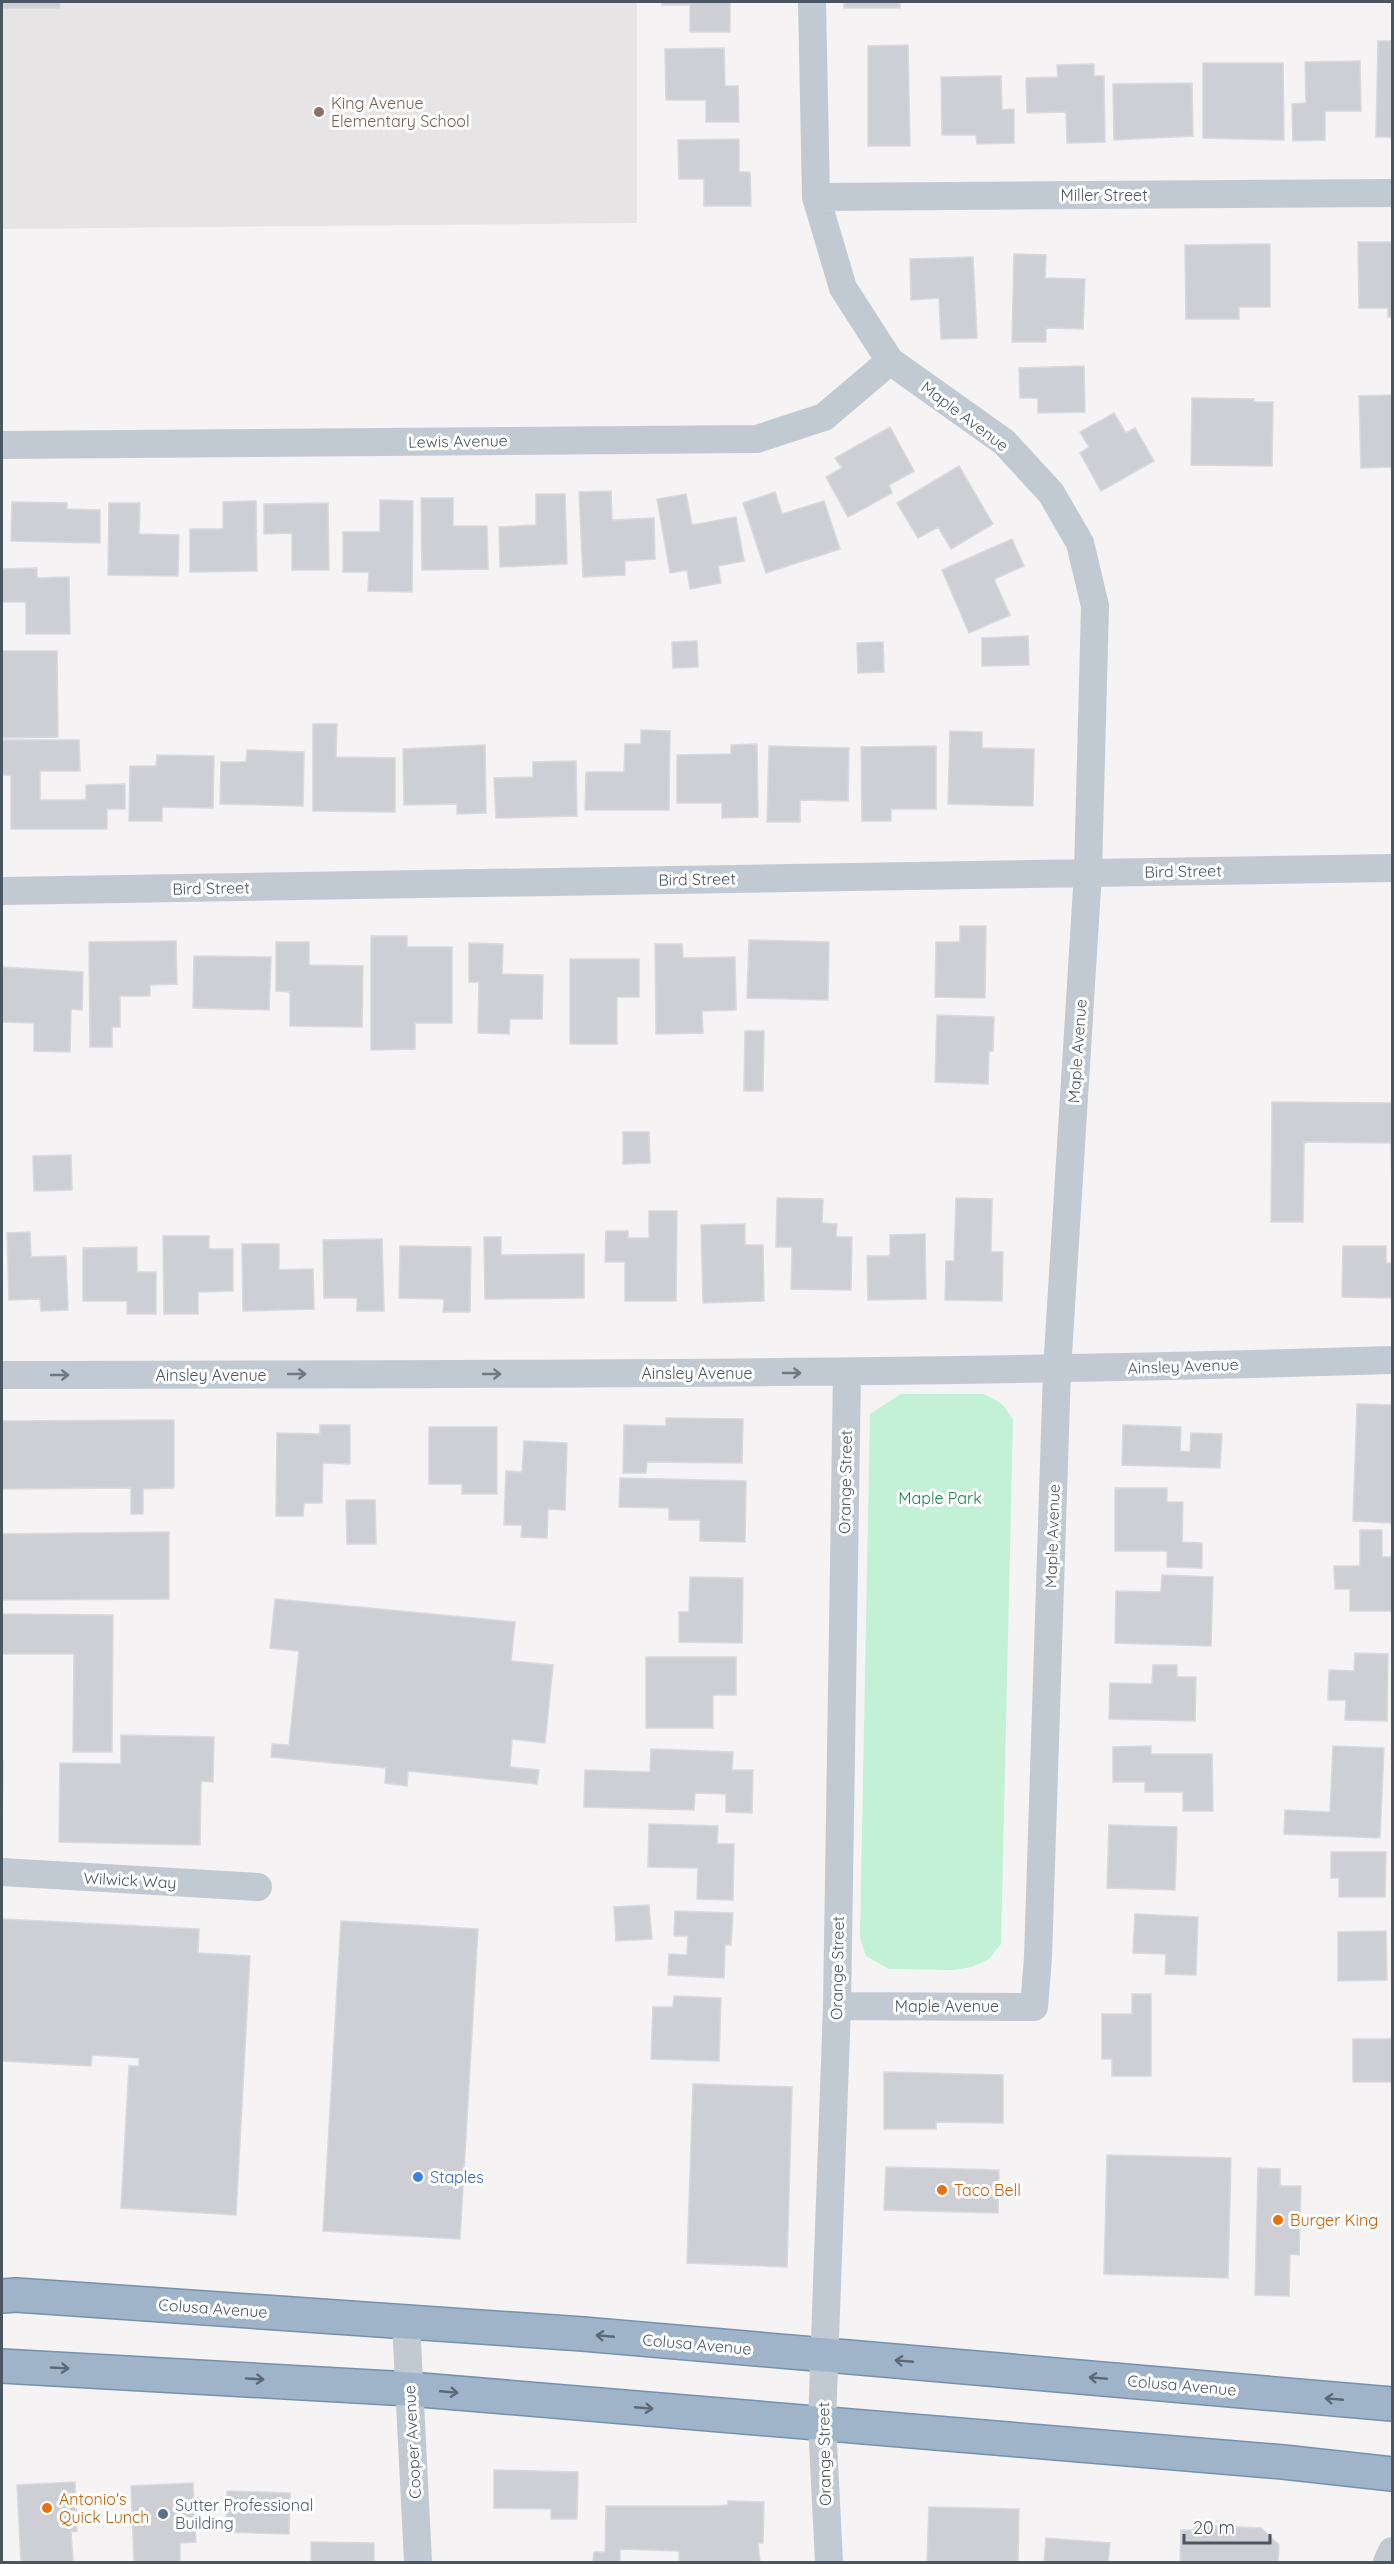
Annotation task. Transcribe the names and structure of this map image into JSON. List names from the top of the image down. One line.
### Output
{"streets":{"highway":["Colusa Avenue"],"street":["Miller Street","Maple Avenue","Lewis Avenue","Bird Street","Ainsley Avenue","Orange Street","Wilwick Way","Cooper Avenue"]},"crossings":[["Miller Street","Maple Avenue"],["Maple Avenue","Lewis Avenue"],["Maple Avenue","Bird Street"],["Maple Avenue","Ainsley Avenue"],["Maple Avenue","Orange Street"],["Ainsley Avenue","Orange Street"],["Orange Street","Colusa Avenue"],["Colusa Avenue","Cooper Avenue"]],"one_way":["Ainsley Avenue"],"parks":["Maple Park"],"places":["King Avenue Elementary School","Staples","Taco Bell","Burger King","Antonio's Quick Lunch","Sutter Professional Building"],"scale_bar":"20 m"}
